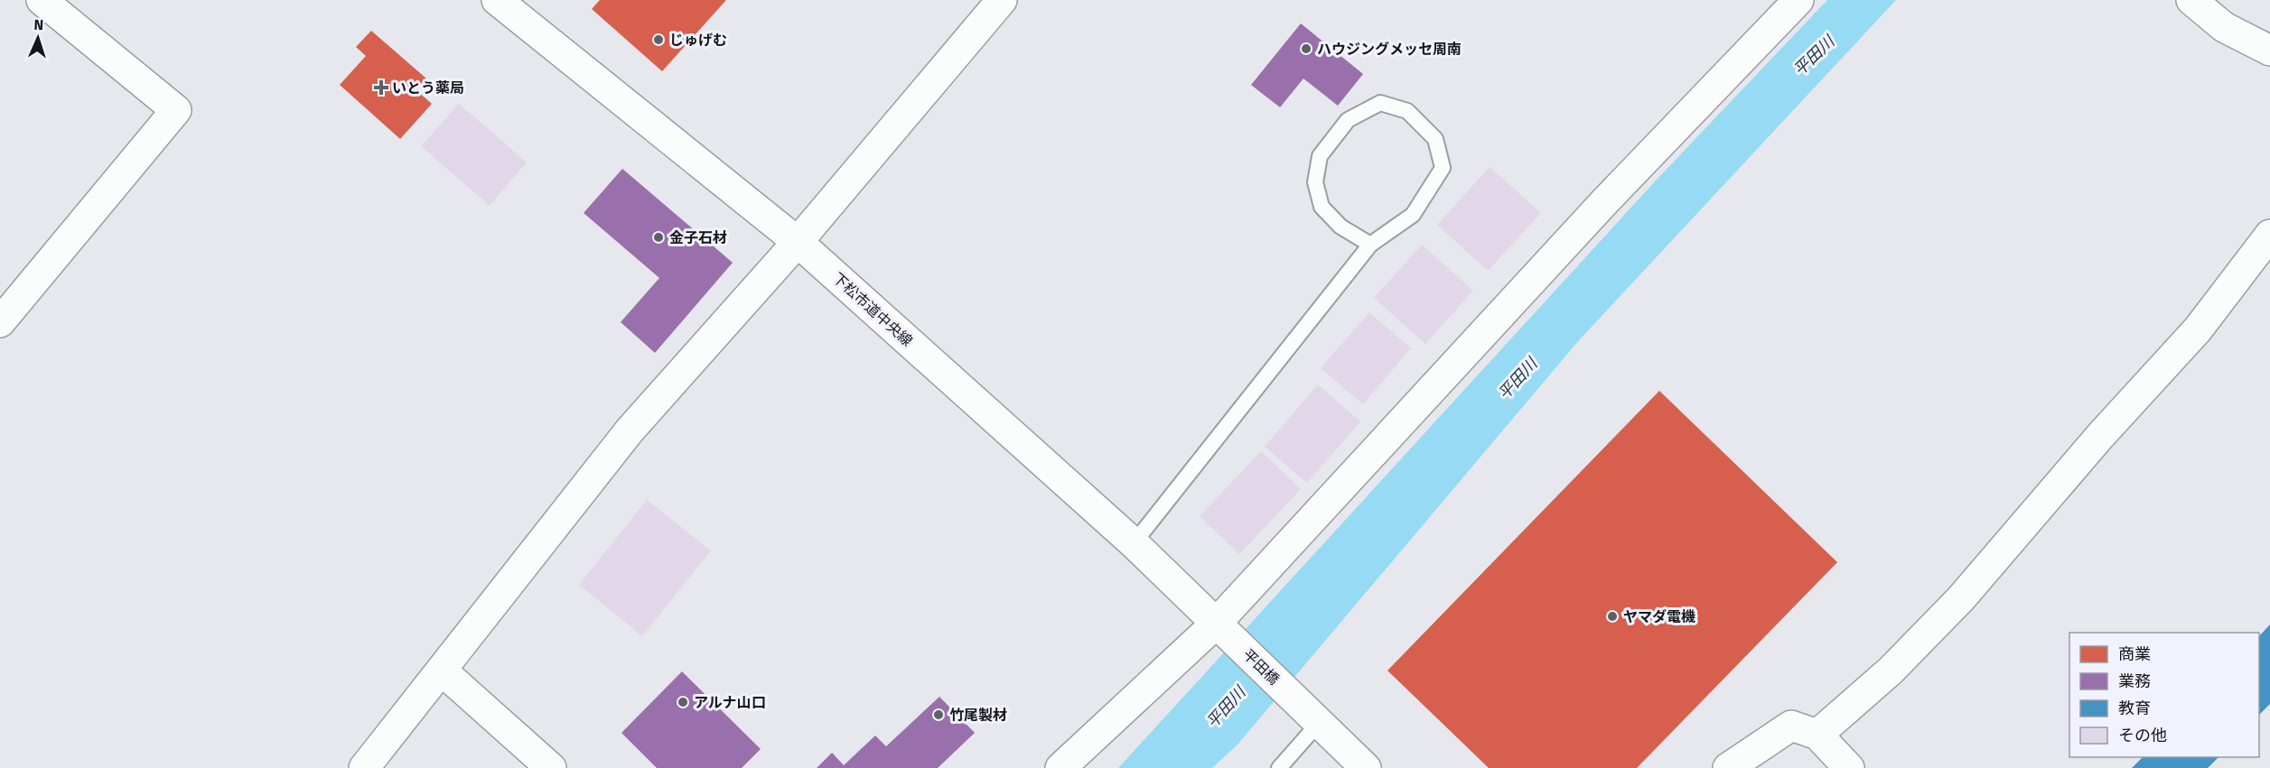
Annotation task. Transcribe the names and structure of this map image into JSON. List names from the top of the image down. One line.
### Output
{"streets":{"street":["下松市道中央線","平田橋"]},"crossings":[["下松市道中央線","平田橋"]],"water":["平田川"],"places":{"other":["じゅげむ","ハウジングメッセ周南","金子石材","ヤマダ電機","アルナ山口","竹尾製材"],"health":["いとう薬局"]},"legend":["商業","業務","教育","その他"],"north":"top"}
